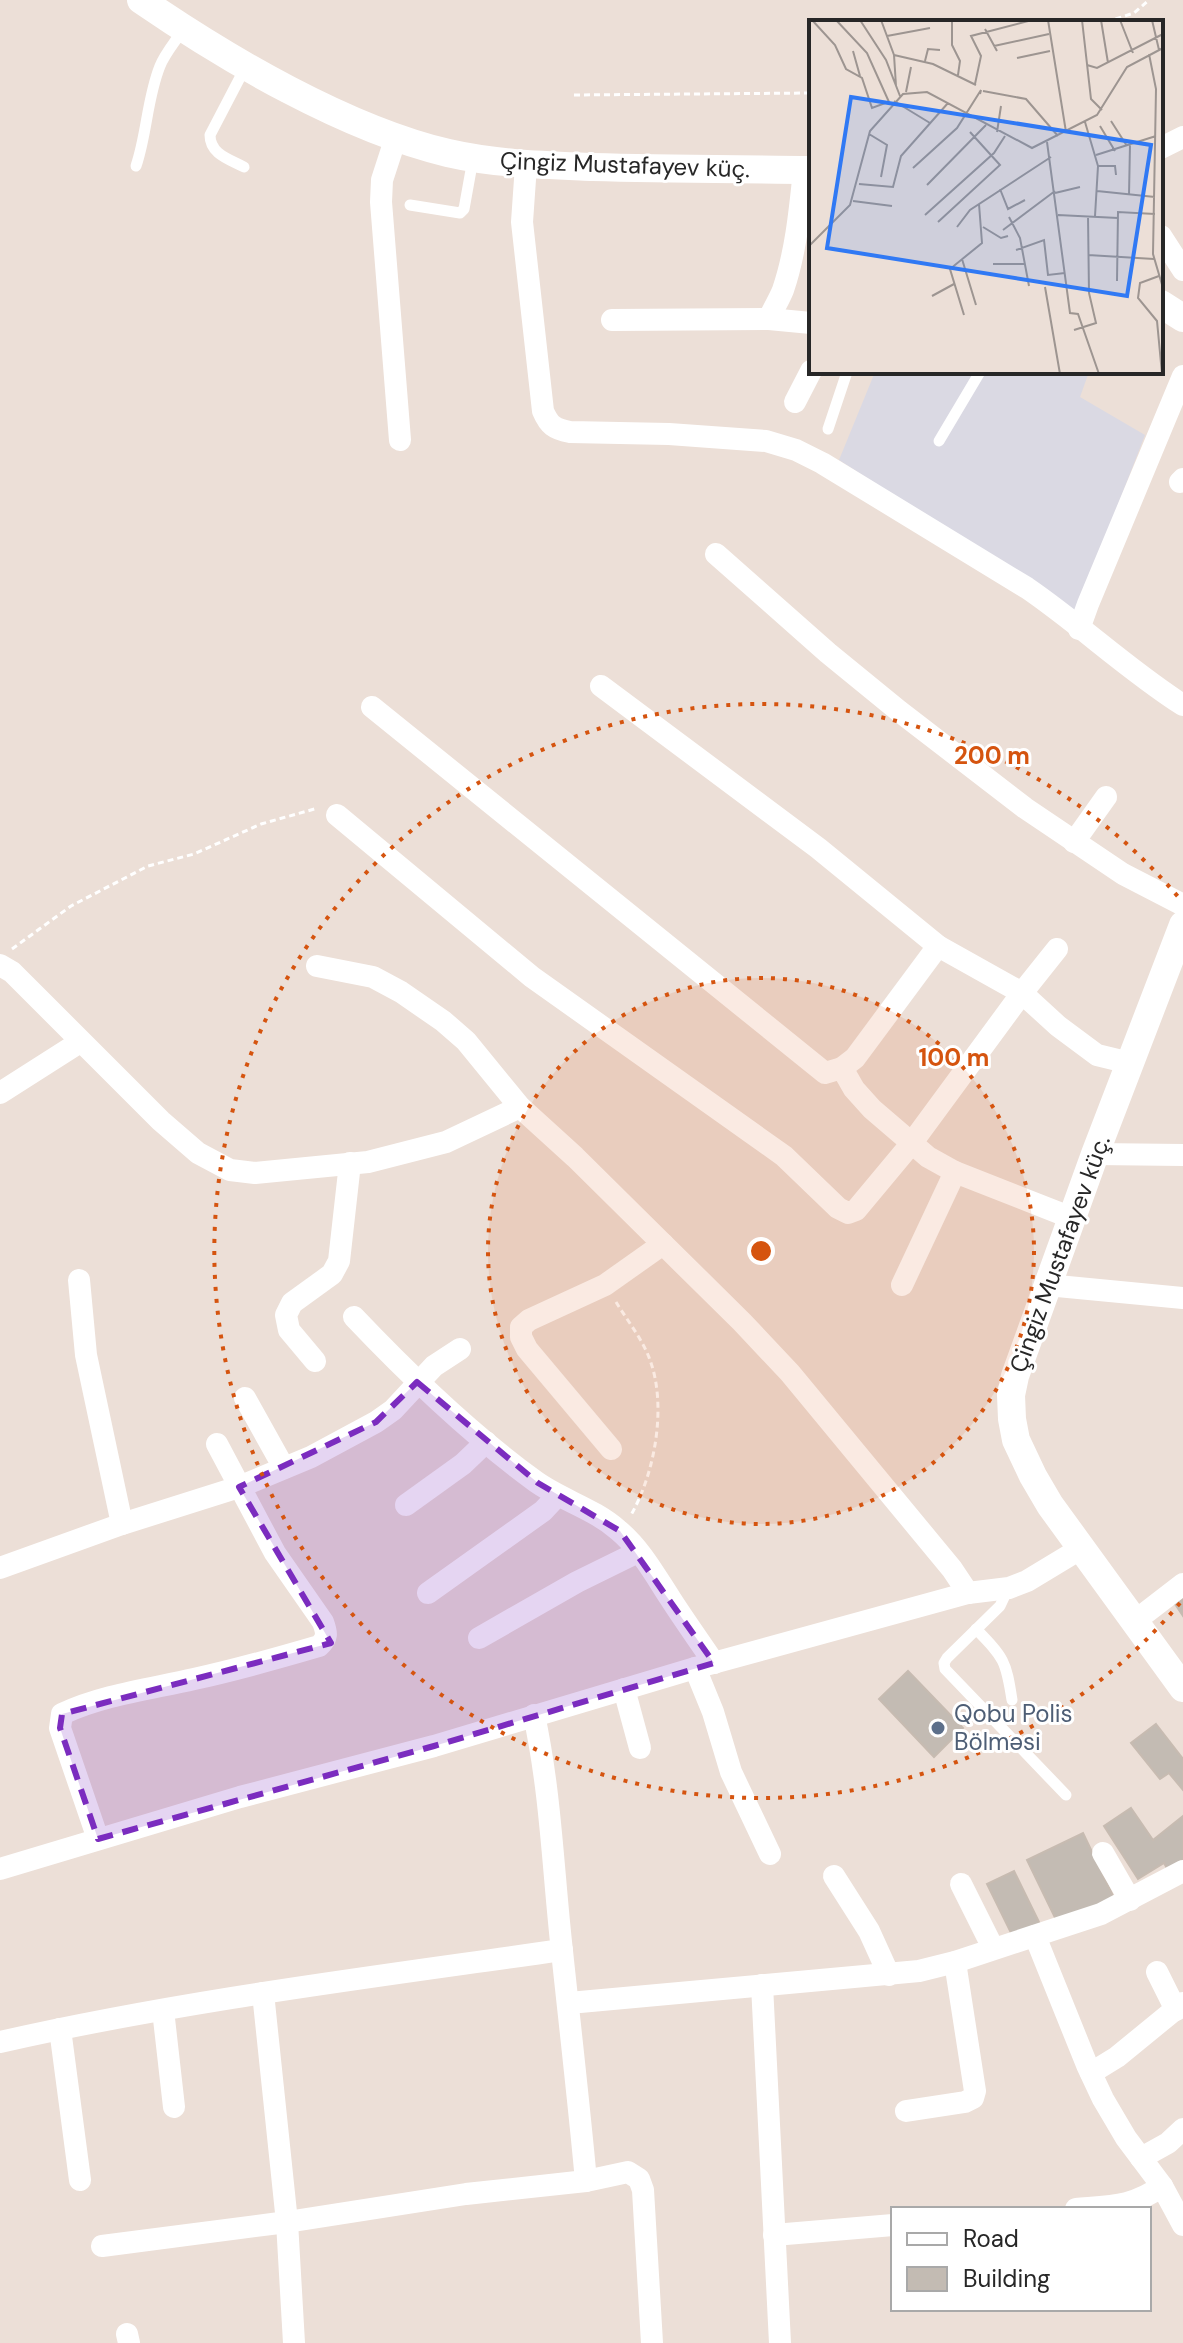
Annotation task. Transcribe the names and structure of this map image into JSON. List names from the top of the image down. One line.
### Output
{"streets":{"street":["Çingiz Mustafayev küç."]},"places":["Qobu Polis Bölməsi"],"legend":["Road","Building"],"rings":["200 m","100 m"]}
